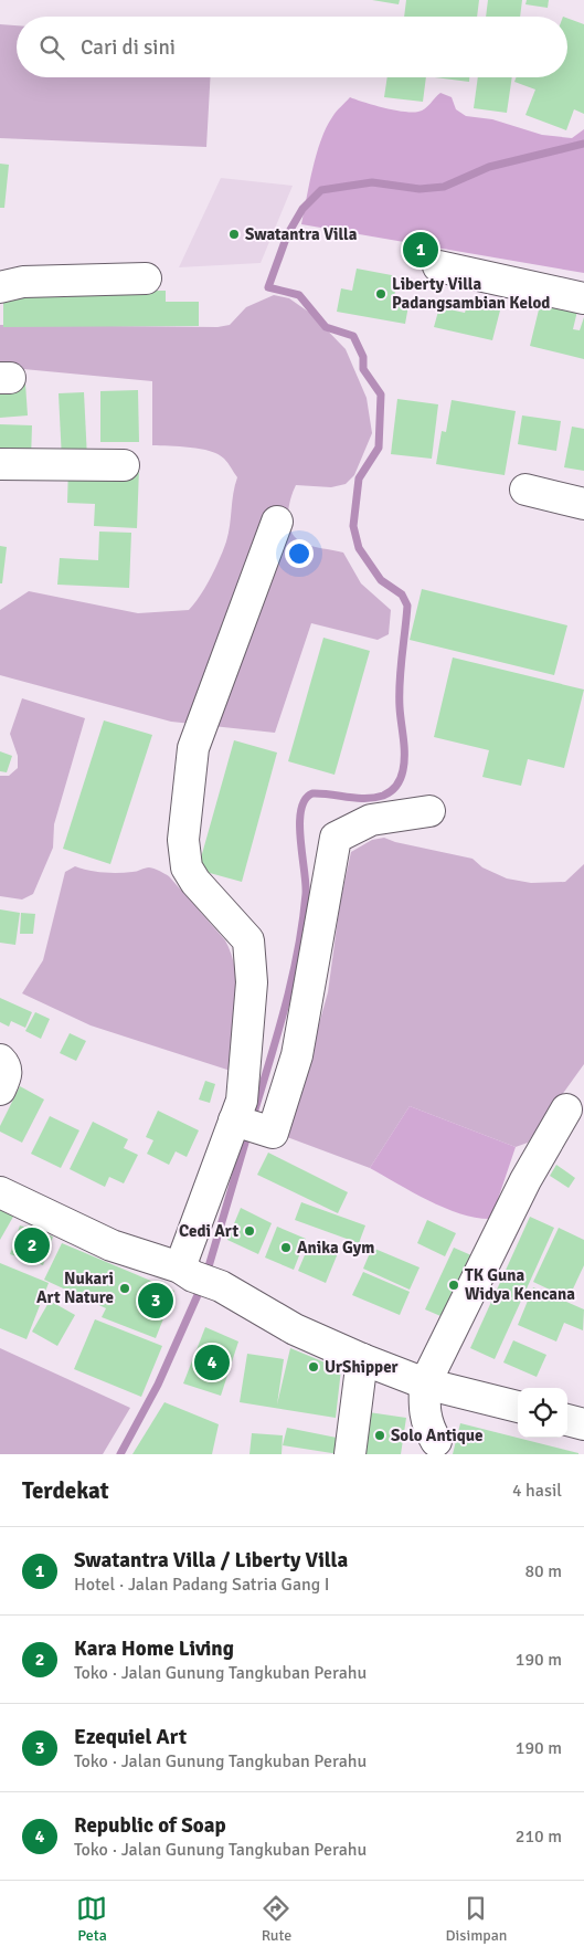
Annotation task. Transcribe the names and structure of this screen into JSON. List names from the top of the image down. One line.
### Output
{"places":["Swatantra Villa","Liberty Villa Padangsambian Kelod","Cedi Art","Anika Gym","TK Guna Widya Kencana","Nukari Art Nature","UrShipper","Solo Antique"],"page":{"search":"Cari di sini","pins":["1","2","3","4"],"heading":["Terdekat","4 hasil"],"list":[{"mark":"1","name":"Swatantra Villa / Liberty Villa","note":"Hotel · Jalan Padang Satria Gang I","value":"80 m"},{"mark":"2","name":"Kara Home Living","note":"Toko · Jalan Gunung Tangkuban Perahu","value":"190 m"},{"mark":"3","name":"Ezequiel Art","note":"Toko · Jalan Gunung Tangkuban Perahu","value":"190 m"},{"mark":"4","name":"Republic of Soap","note":"Toko · Jalan Gunung Tangkuban Perahu","value":"210 m"}],"nav":["Peta","Rute","Disimpan"]}}
